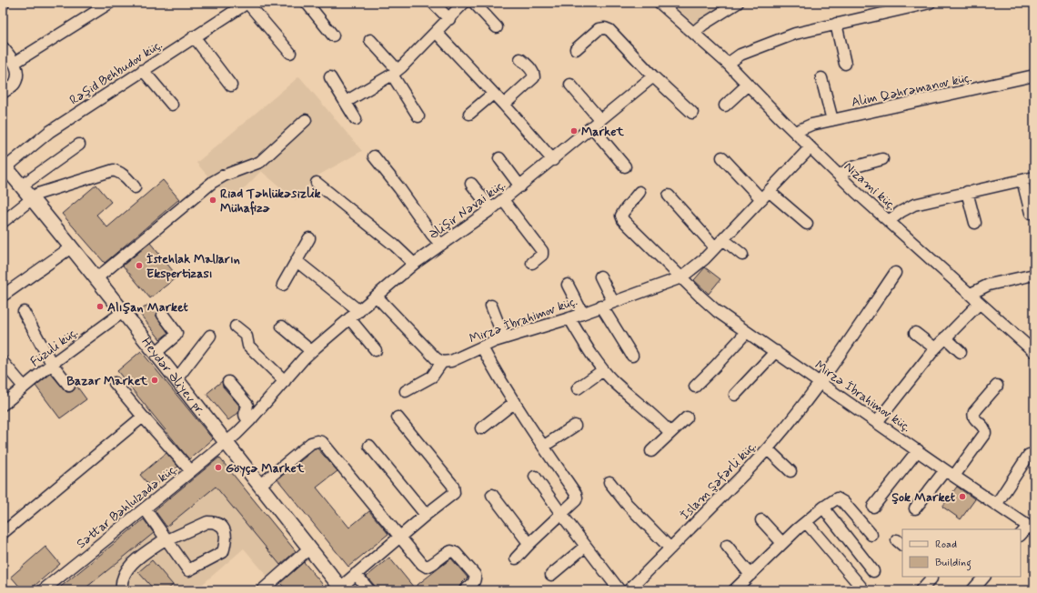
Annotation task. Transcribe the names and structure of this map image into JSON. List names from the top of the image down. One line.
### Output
{"streets":{"main road":["Heydər Əliyev pr."],"street":["Rəşid Behbudov küç.","Alim Qəhrəmanov küç.","Nizami küç.","Əlişir Nəvai küç.","Mirzə İbrahimov küç.","Füzuli küç.","İslam Şəfərli küç.","Səttar Bəhlulzadə küç."]},"crossings":[["Rəşid Behbudov küç.","Heydər Əliyev pr."],["Alim Qəhrəmanov küç.","Nizami küç."],["Nizami küç.","Mirzə İbrahimov küç."],["Əlişir Nəvai küç.","Heydər Əliyev pr."],["Əlişir Nəvai küç.","Səttar Bəhlulzadə küç."],["Mirzə İbrahimov küç.","İslam Şəfərli küç."],["Füzuli küç.","Heydər Əliyev pr."],["Heydər Əliyev pr.","Səttar Bəhlulzadə küç."]],"places":["Market","Riad Təhlükəsizlik Mühafizə","İstehlak Malların Ekspertizası","Alışan Market","Bazar Market","Göyçə Market","Şok Market"],"legend":["Road","Building"]}
